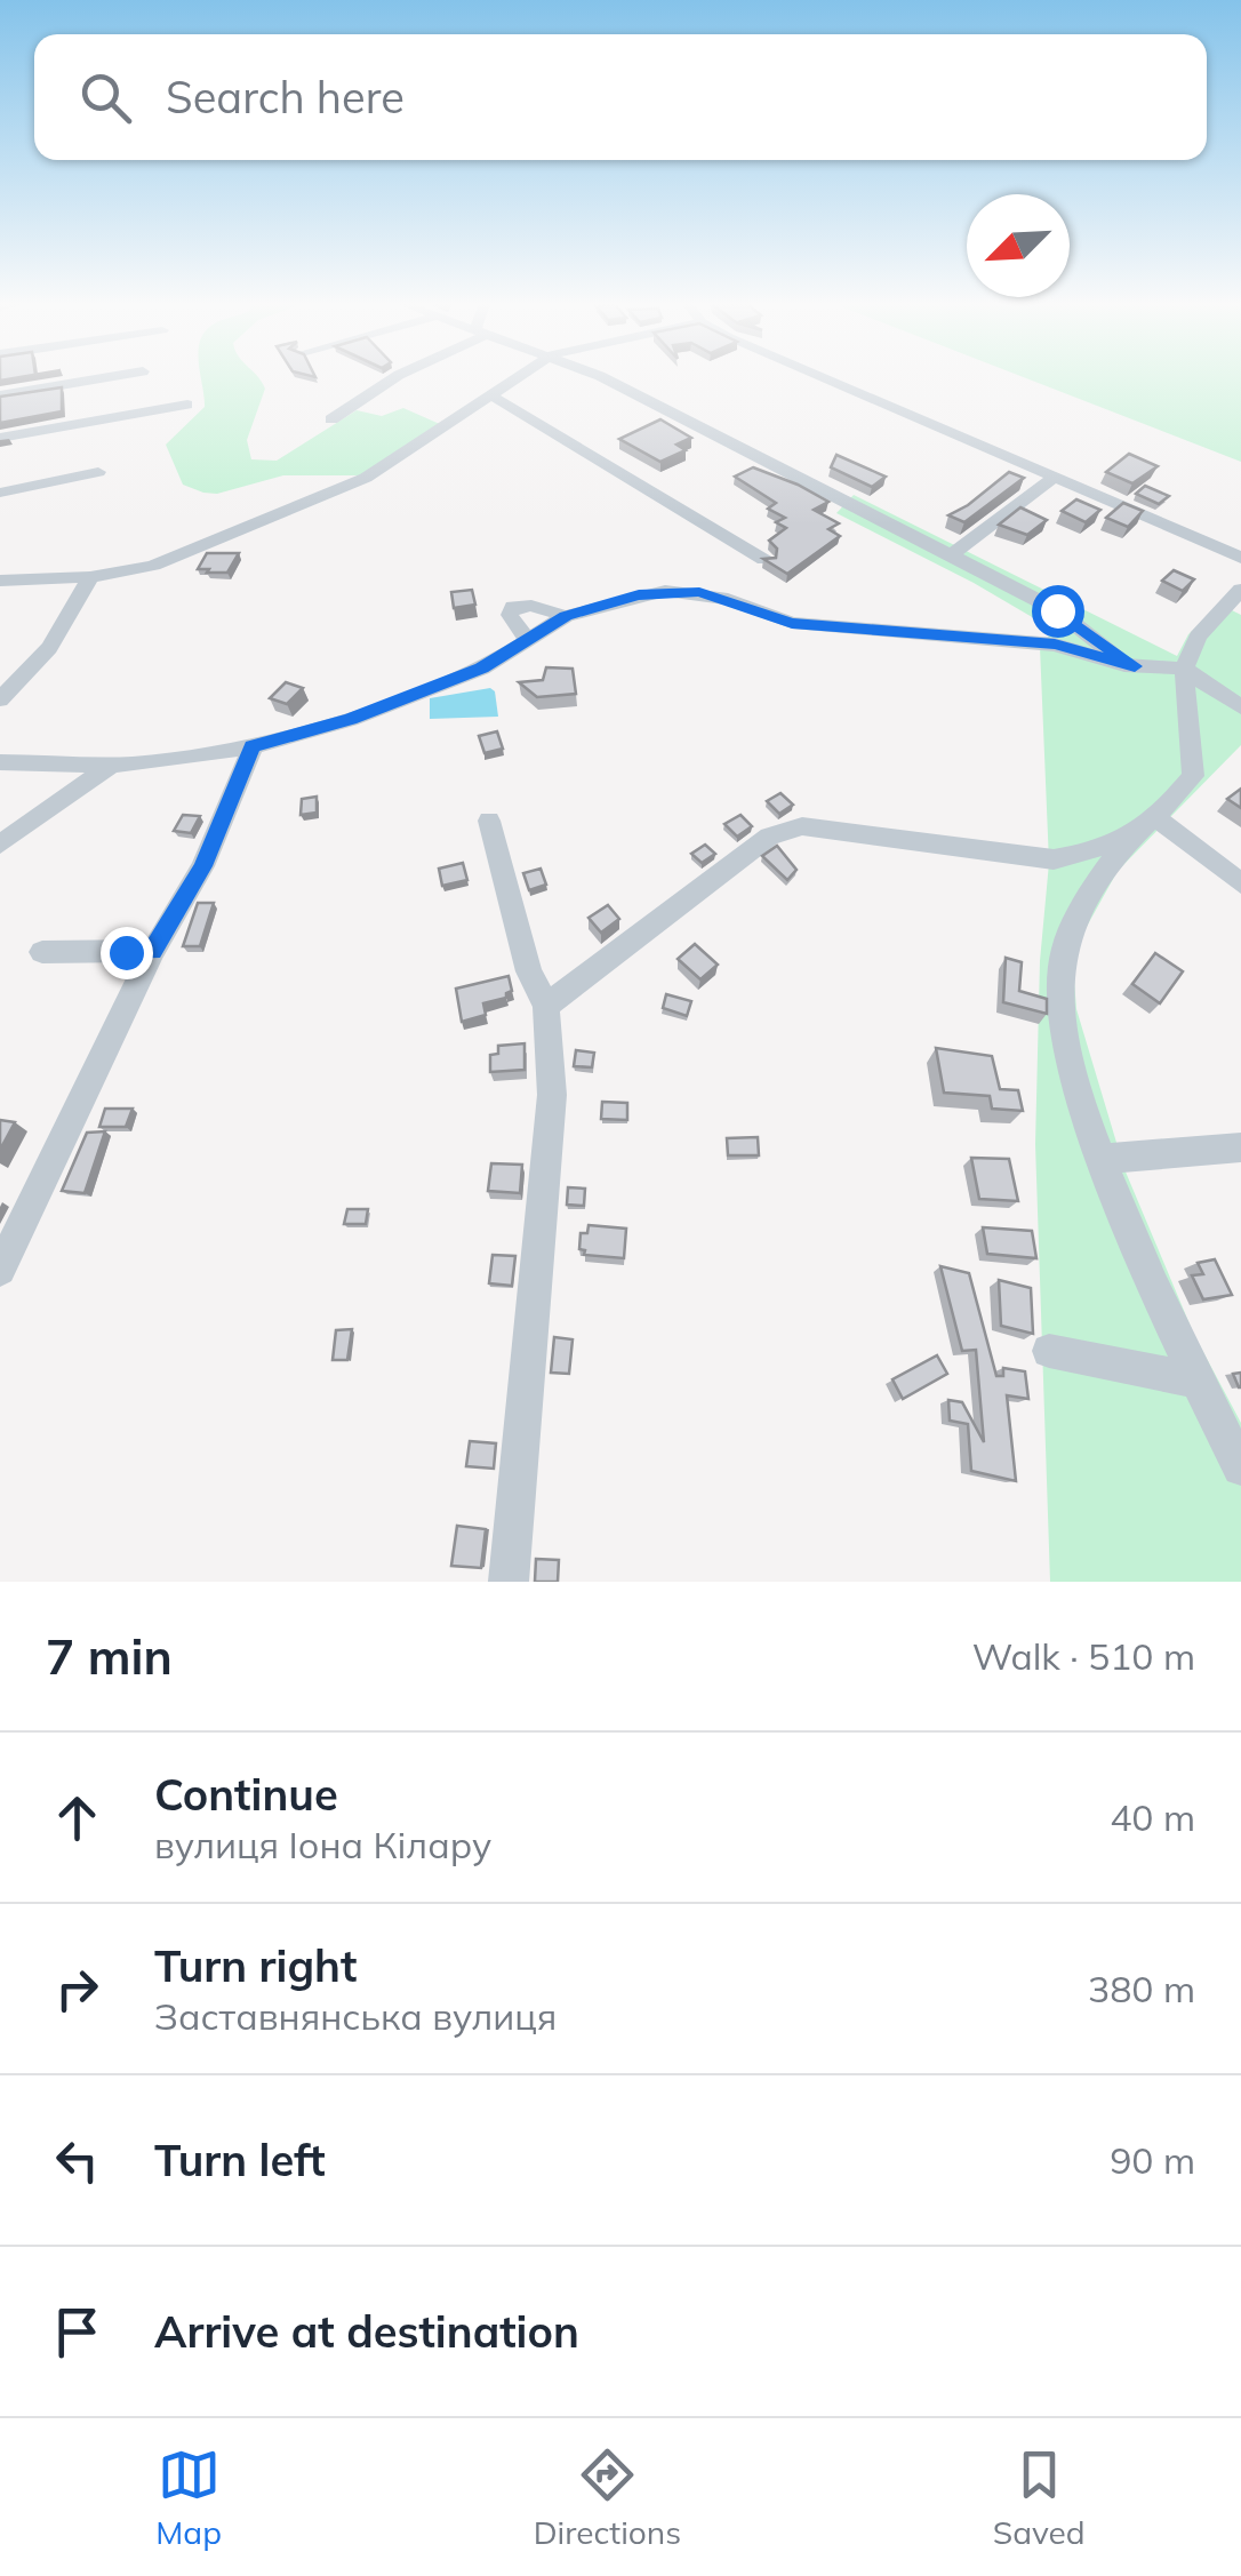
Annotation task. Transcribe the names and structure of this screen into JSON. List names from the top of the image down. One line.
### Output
{"north":"bottom left","page":{"search":"Search here","heading":["7 min","Walk · 510 m"],"list":[["Continue","вулиця Іона Кілару","40 m"],["Turn right","Заставнянська вулиця","380 m"],["Turn left","90 m"],"Arrive at destination"],"nav":["Map","Directions","Saved"]}}
